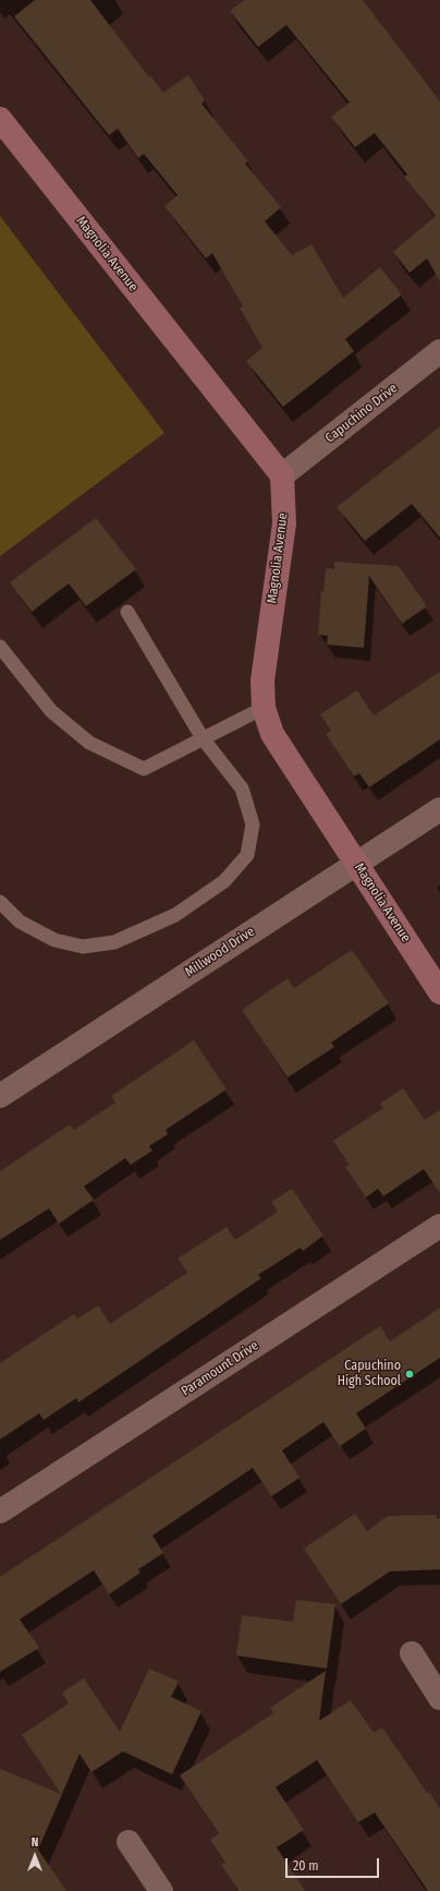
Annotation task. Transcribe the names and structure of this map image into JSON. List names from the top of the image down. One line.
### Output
{"streets":{"main road":["Magnolia Avenue"],"street":["Capuchino Drive","Millwood Drive","Paramount Drive"]},"crossings":[["Magnolia Avenue","Capuchino Drive"],["Magnolia Avenue","Millwood Drive"]],"places":["Capuchino High School"],"scale_bar":"20 m","north":"top"}
